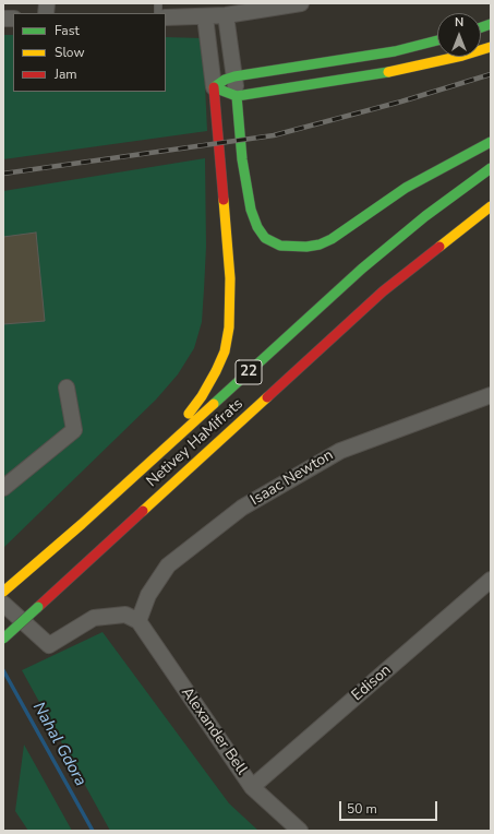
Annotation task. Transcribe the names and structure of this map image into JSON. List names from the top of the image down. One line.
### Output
{"streets":{"main road":["22","Netivey HaMifrats"],"street":["Isaac Newton","Edison","Alexander Bell"]},"crossings":[["Isaac Newton","Alexander Bell"],["Edison","Alexander Bell"]],"water":["Nahal Gdora"],"legend":["Fast","Slow","Jam"],"scale_bar":"50 m","north":"top"}
